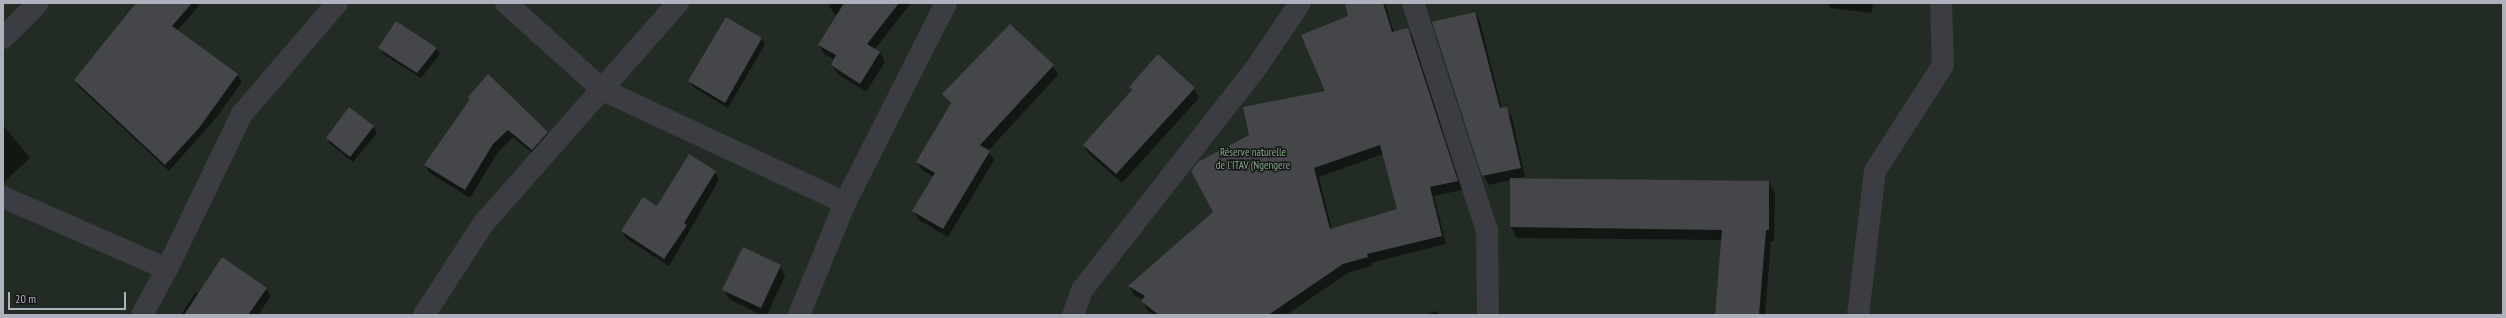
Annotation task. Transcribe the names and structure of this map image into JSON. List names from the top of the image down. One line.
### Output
{"parks":["Réserve naturelle de l'ITAV (Ngengere"],"scale_bar":"20 m"}
